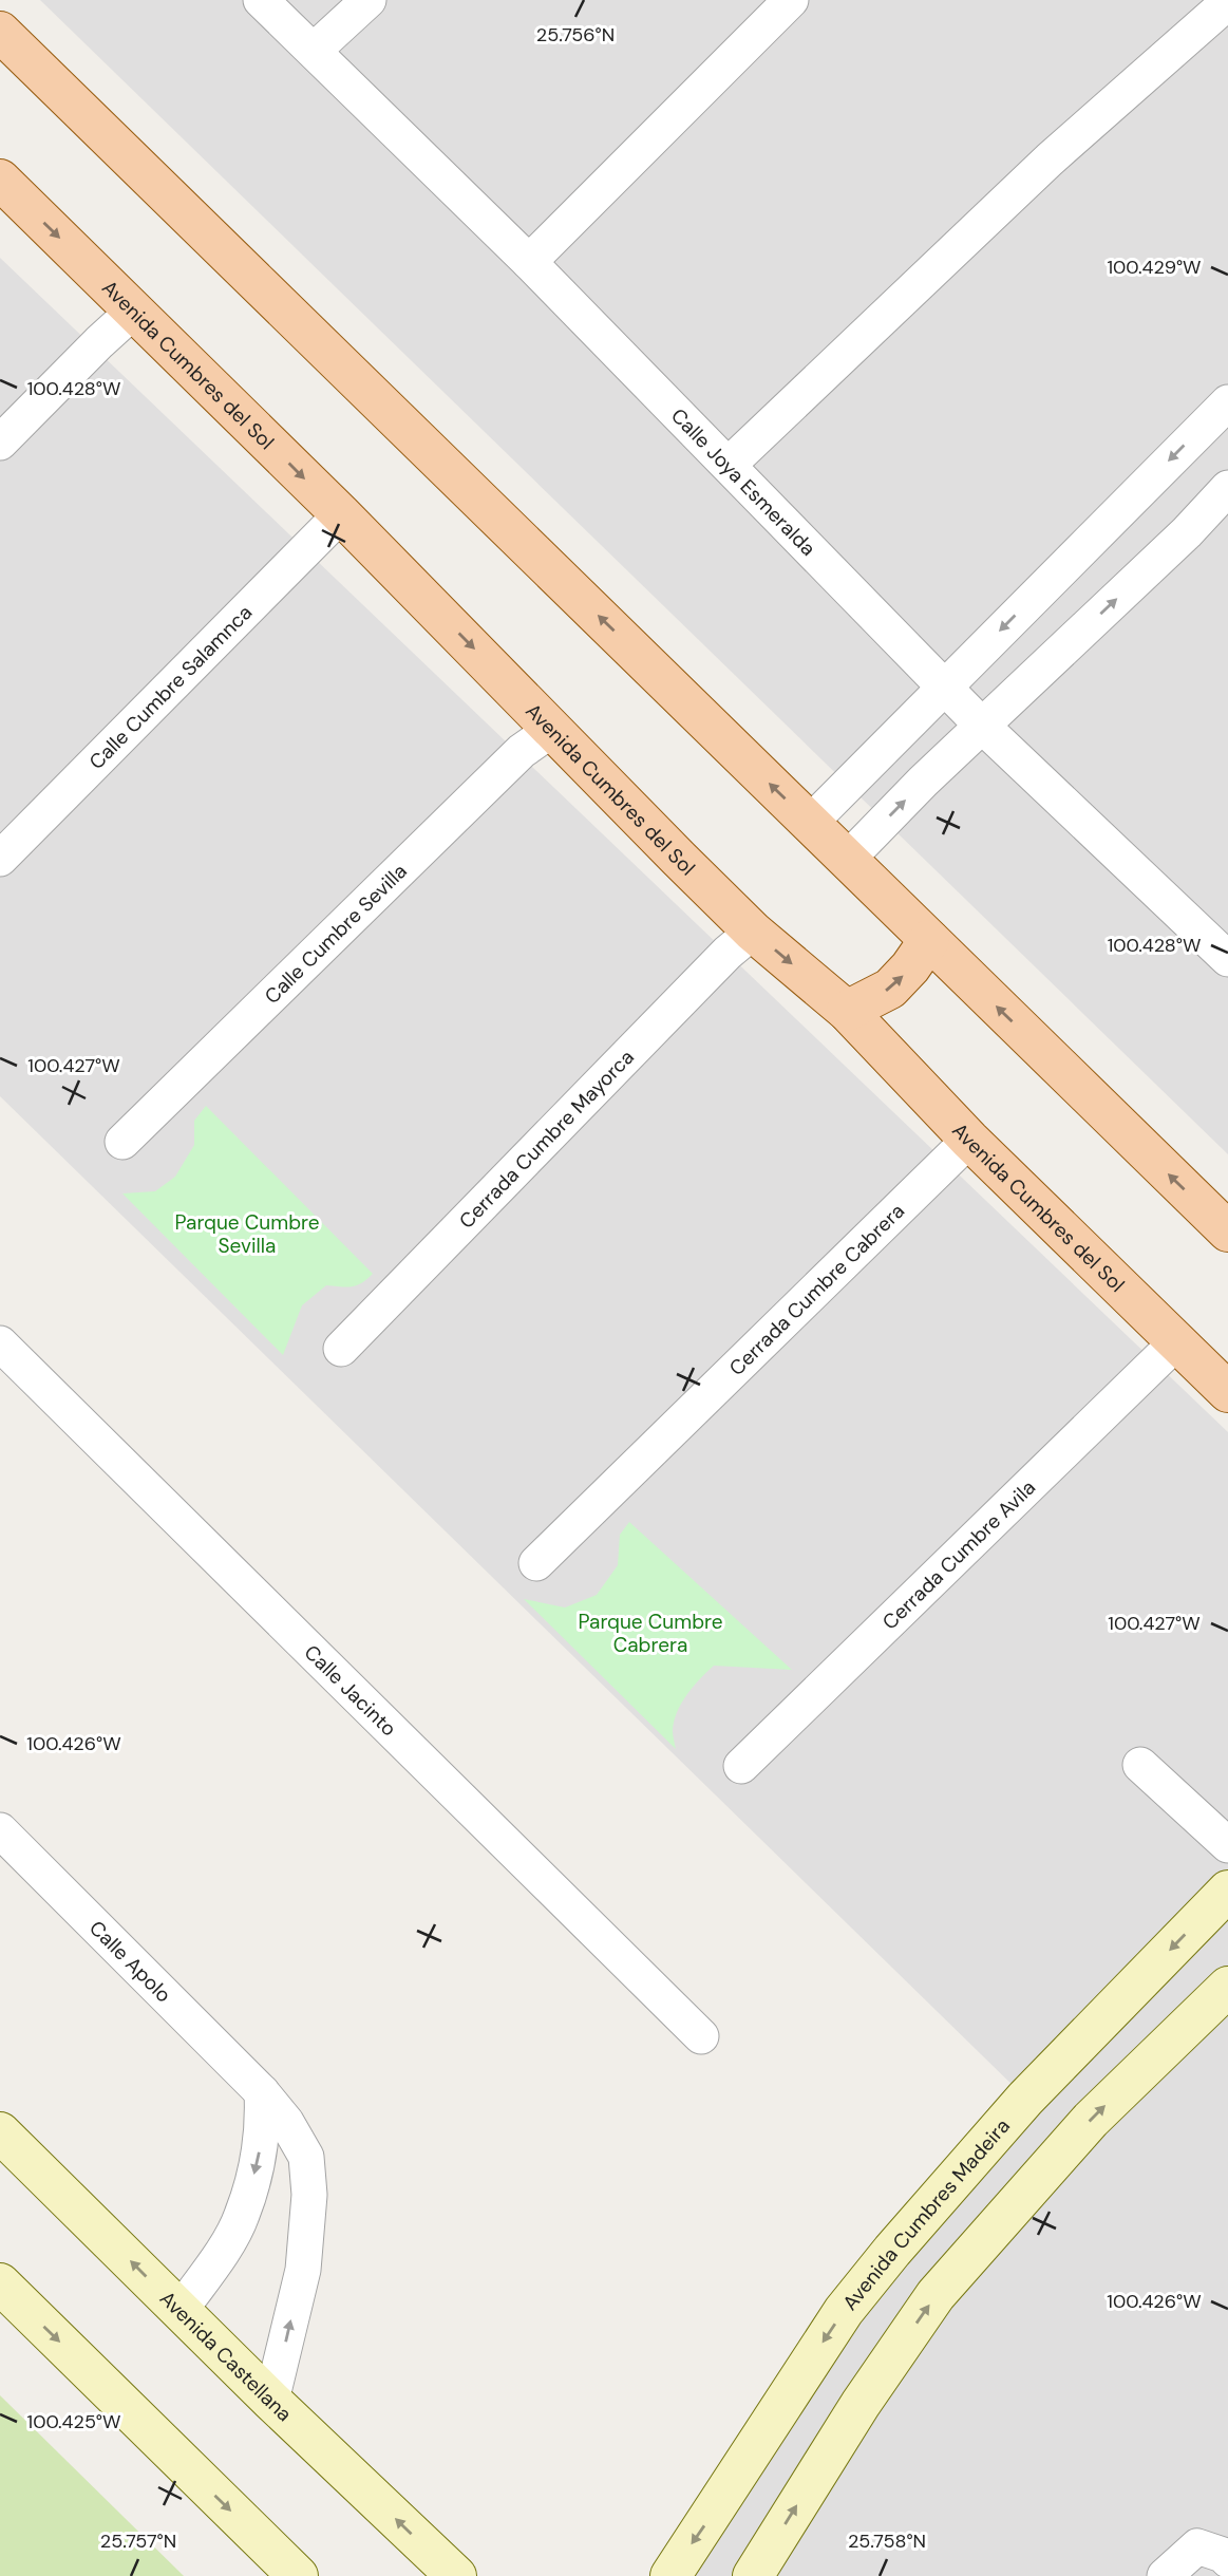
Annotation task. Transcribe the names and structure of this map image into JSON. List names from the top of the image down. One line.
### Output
{"streets":{"main road":["Avenida Cumbres del Sol"],"street":["Calle Joya Esmeralda","Calle Cumbre Salamnca","Calle Cumbre Sevilla","Cerrada Cumbre Mayorca","Cerrada Cumbre Cabrera","Cerrada Cumbre Avila","Calle Jacinto","Calle Apolo","Avenida Cumbres Madeira","Avenida Castellana"]},"crossings":[["Avenida Cumbres del Sol","Calle Cumbre Salamnca"],["Avenida Cumbres del Sol","Calle Cumbre Sevilla"],["Avenida Cumbres del Sol","Cerrada Cumbre Mayorca"],["Avenida Cumbres del Sol","Cerrada Cumbre Cabrera"],["Avenida Cumbres del Sol","Cerrada Cumbre Avila"],["Calle Apolo","Avenida Castellana"]],"one_way":["Calle Apolo"],"parks":["Parque Cumbre Sevilla","Parque Cumbre Cabrera"],"coordinates":["25.756°N","100.429°W","100.428°W","100.427°W","100.426°W","100.425°W","25.757°N","25.758°N"]}
